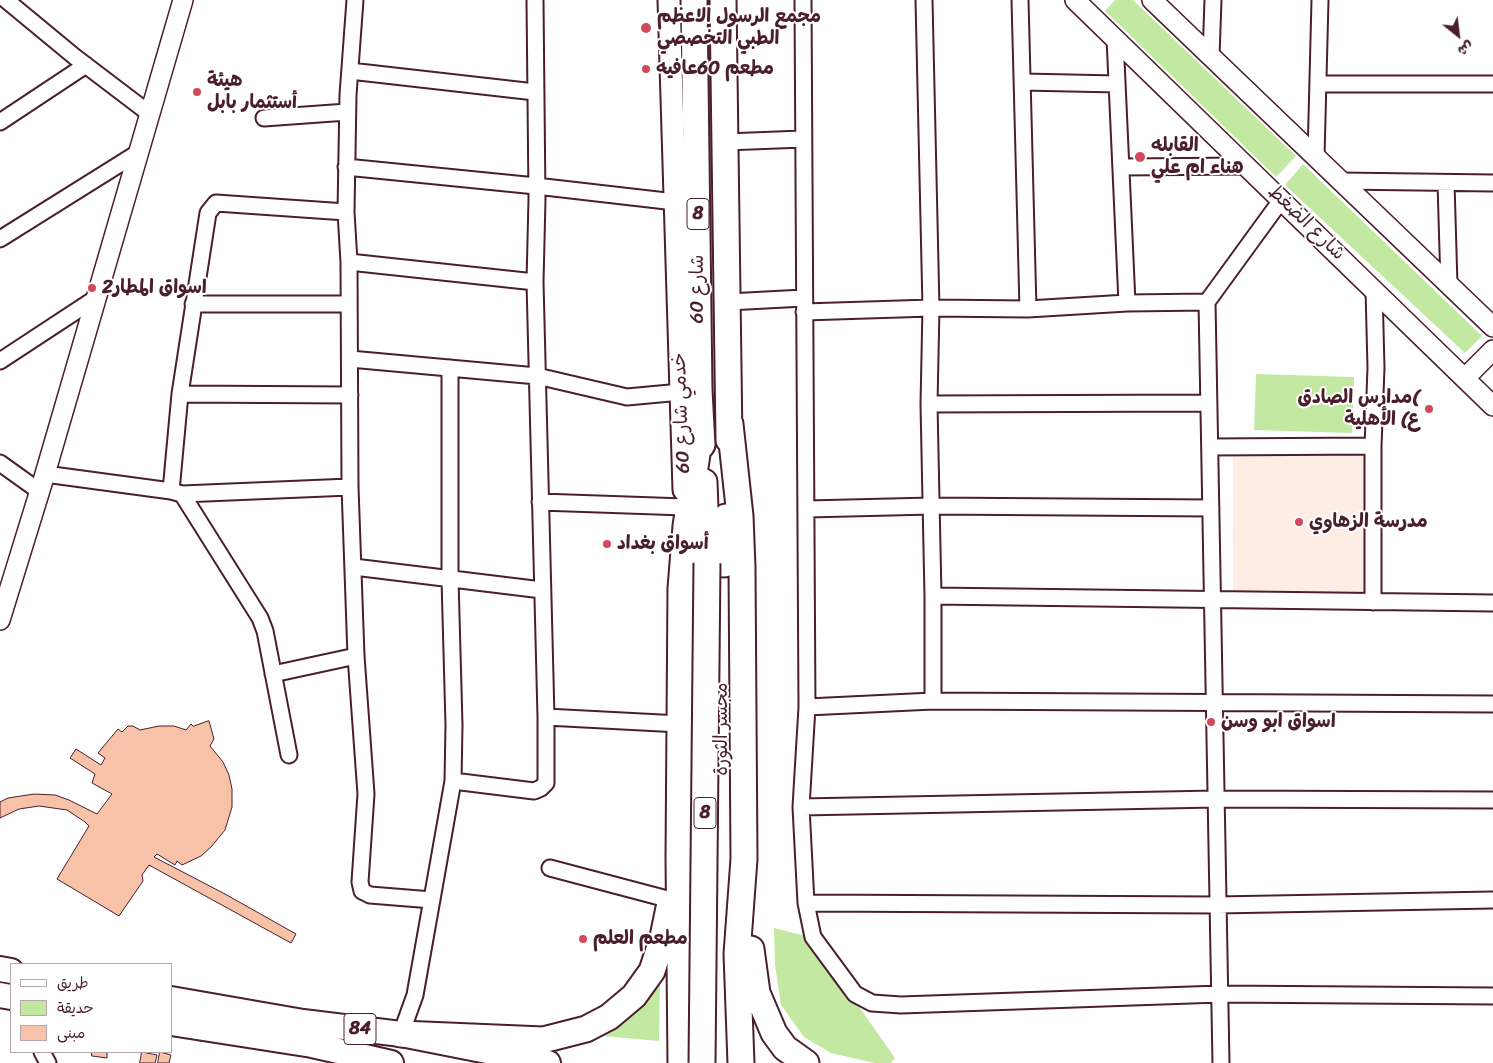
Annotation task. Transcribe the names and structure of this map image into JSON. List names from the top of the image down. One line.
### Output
{"streets":{"highway":["8","شارع 60","مجسر الثورة"],"main road":["خدمي شارع 60","84"],"street":["شارع الضغط"]},"crossings":[["شارع 60","مجسر الثورة"]],"places":["مجمع الرسول الاعظم الطبي التخصصي","مطعم 60عافيه","هيئة أستثمار بابل","القابله هناء ام علي","اسواق المطار2","مدارس الصادق( ع) الأهلية","مدرسة الزهاوي","أسواق بغداد","اسواق ابو وسن","مطعم العلم"],"legend":["طريق","حديقة","مبنى"],"north":"bottom right"}
